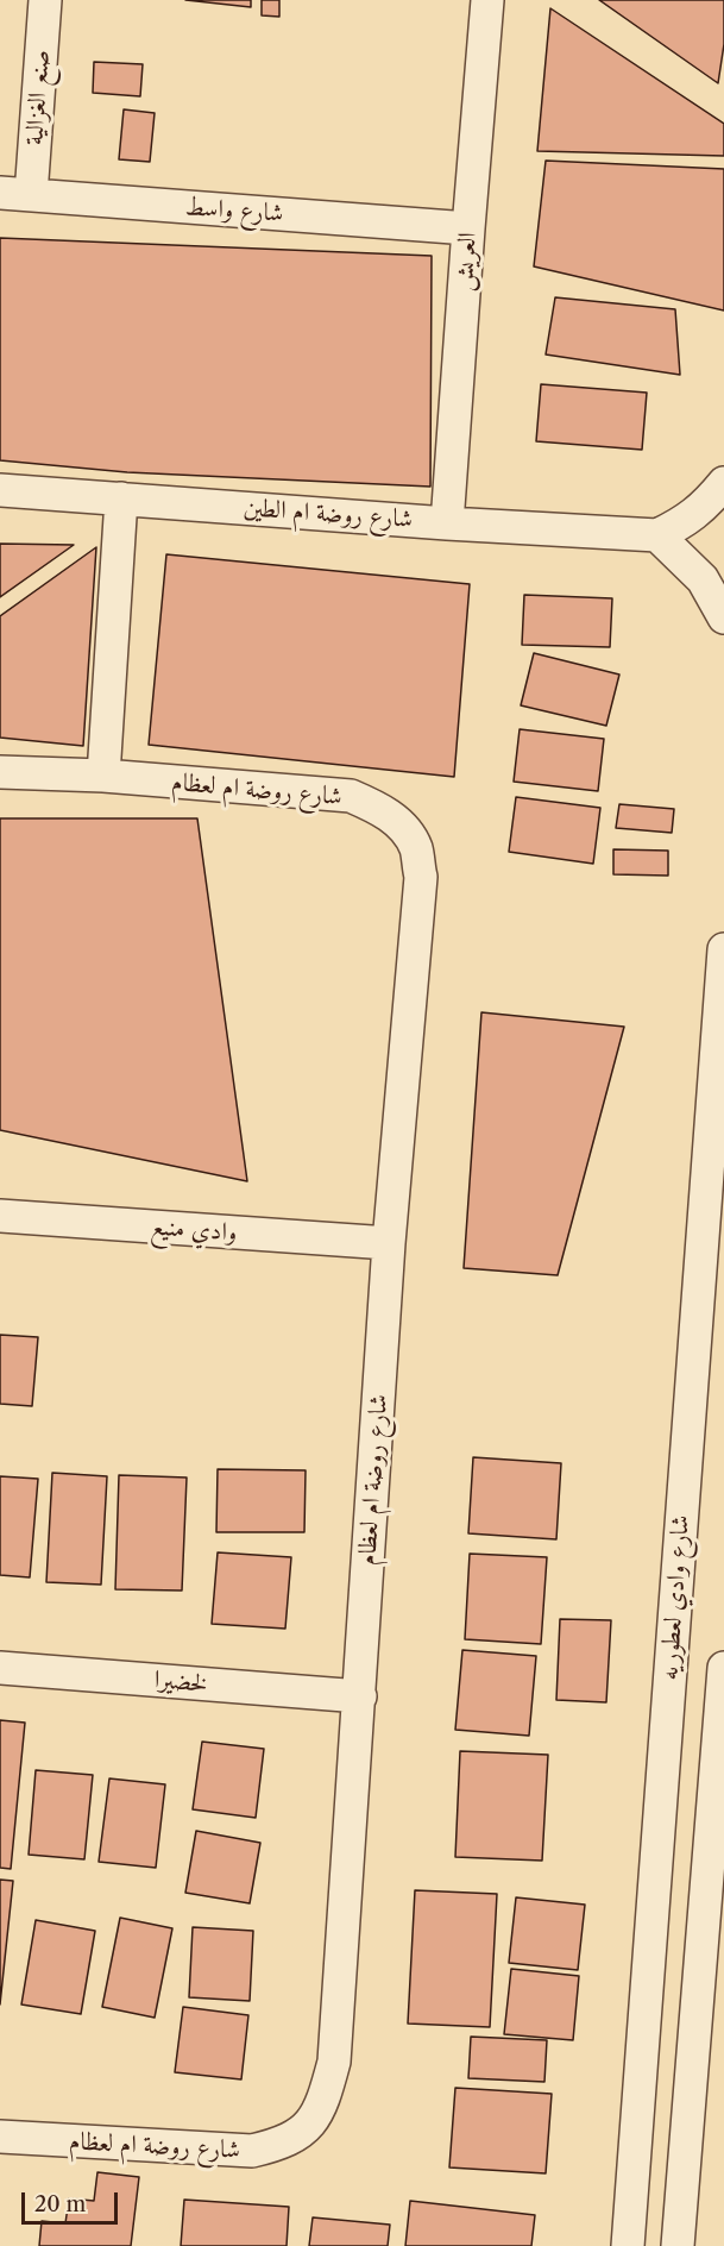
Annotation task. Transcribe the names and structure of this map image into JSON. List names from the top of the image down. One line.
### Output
{"streets":{"street":["صنع الغزالية","شارع واسط","العريش","شارع روضة ام الطين","شارع روضة ام لعظام","وادي منيع","شارع وادي لعطوريه","لخضيرا"]},"crossings":[["صنع الغزالية","شارع واسط"],["شارع واسط","العريش"],["العريش","شارع روضة ام الطين"],["شارع روضة ام لعظام","وادي منيع"],["شارع روضة ام لعظام","لخضيرا"]],"scale_bar":"20 m"}
